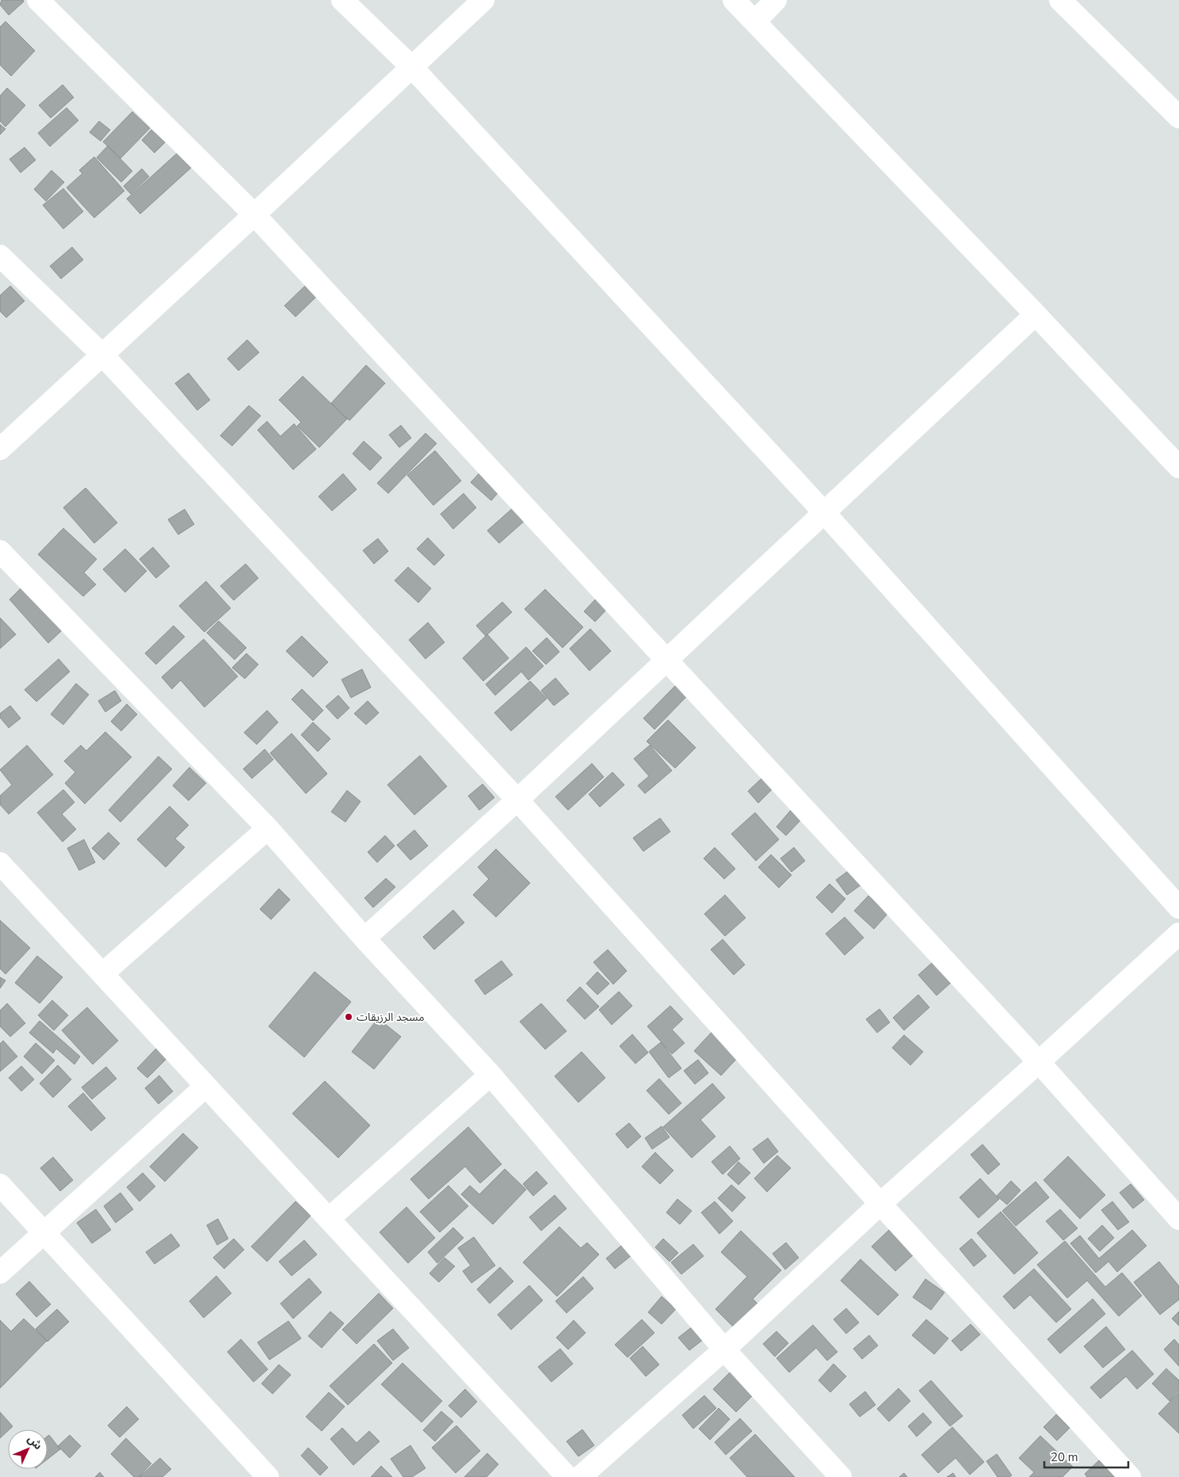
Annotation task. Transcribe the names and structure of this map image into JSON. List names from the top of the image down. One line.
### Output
{"places":["مسجد الرزيقات"],"scale_bar":"20 m","north":"top right"}
